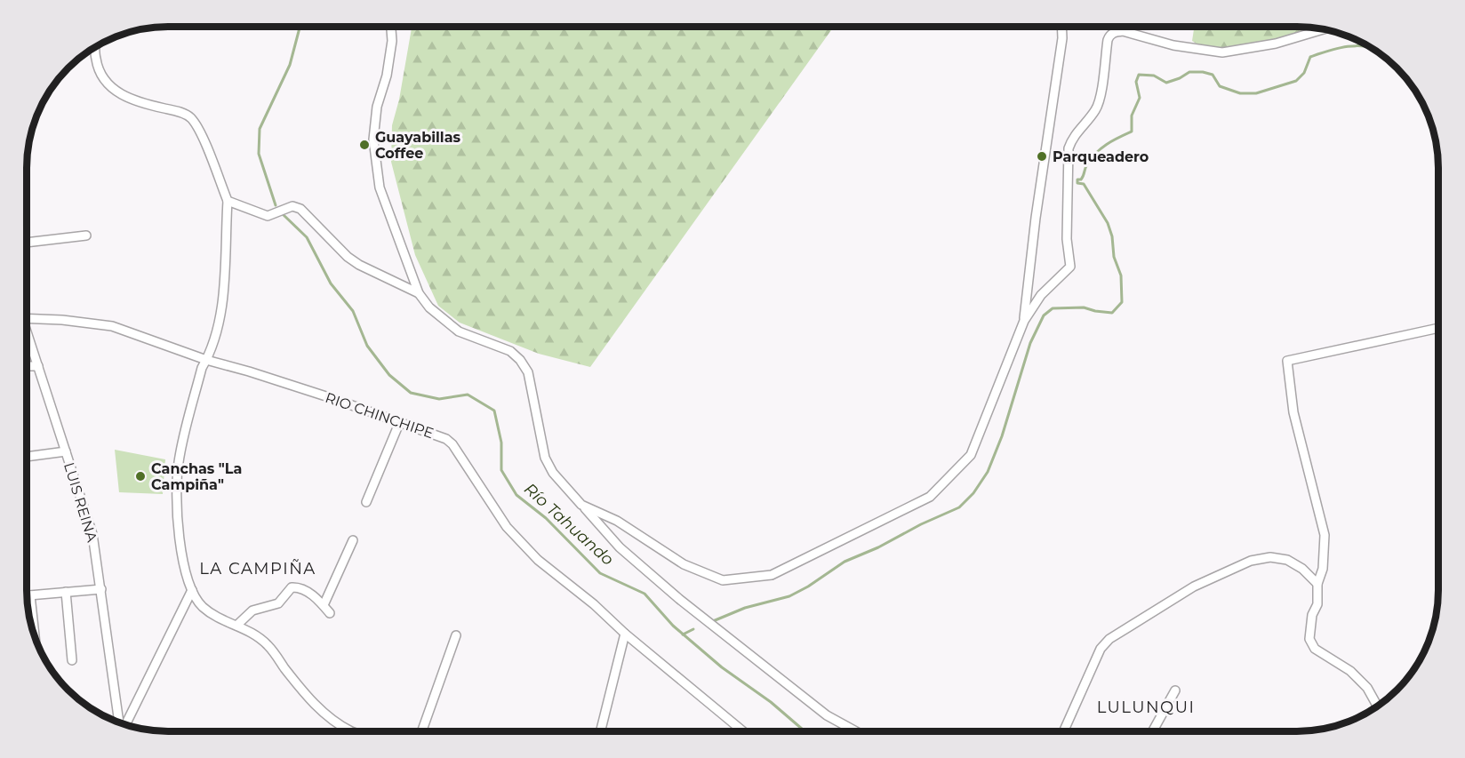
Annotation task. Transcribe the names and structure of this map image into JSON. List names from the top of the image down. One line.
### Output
{"streets":{"street":["RIO CHINCHIPE","LUIS REINA"]},"districts":["LA CAMPIÑA","LULUNQUI"],"water":["Río Tahuando"],"places":["Guayabillas Coffee","Parqueadero","Canchas \"La Campiña\""]}
